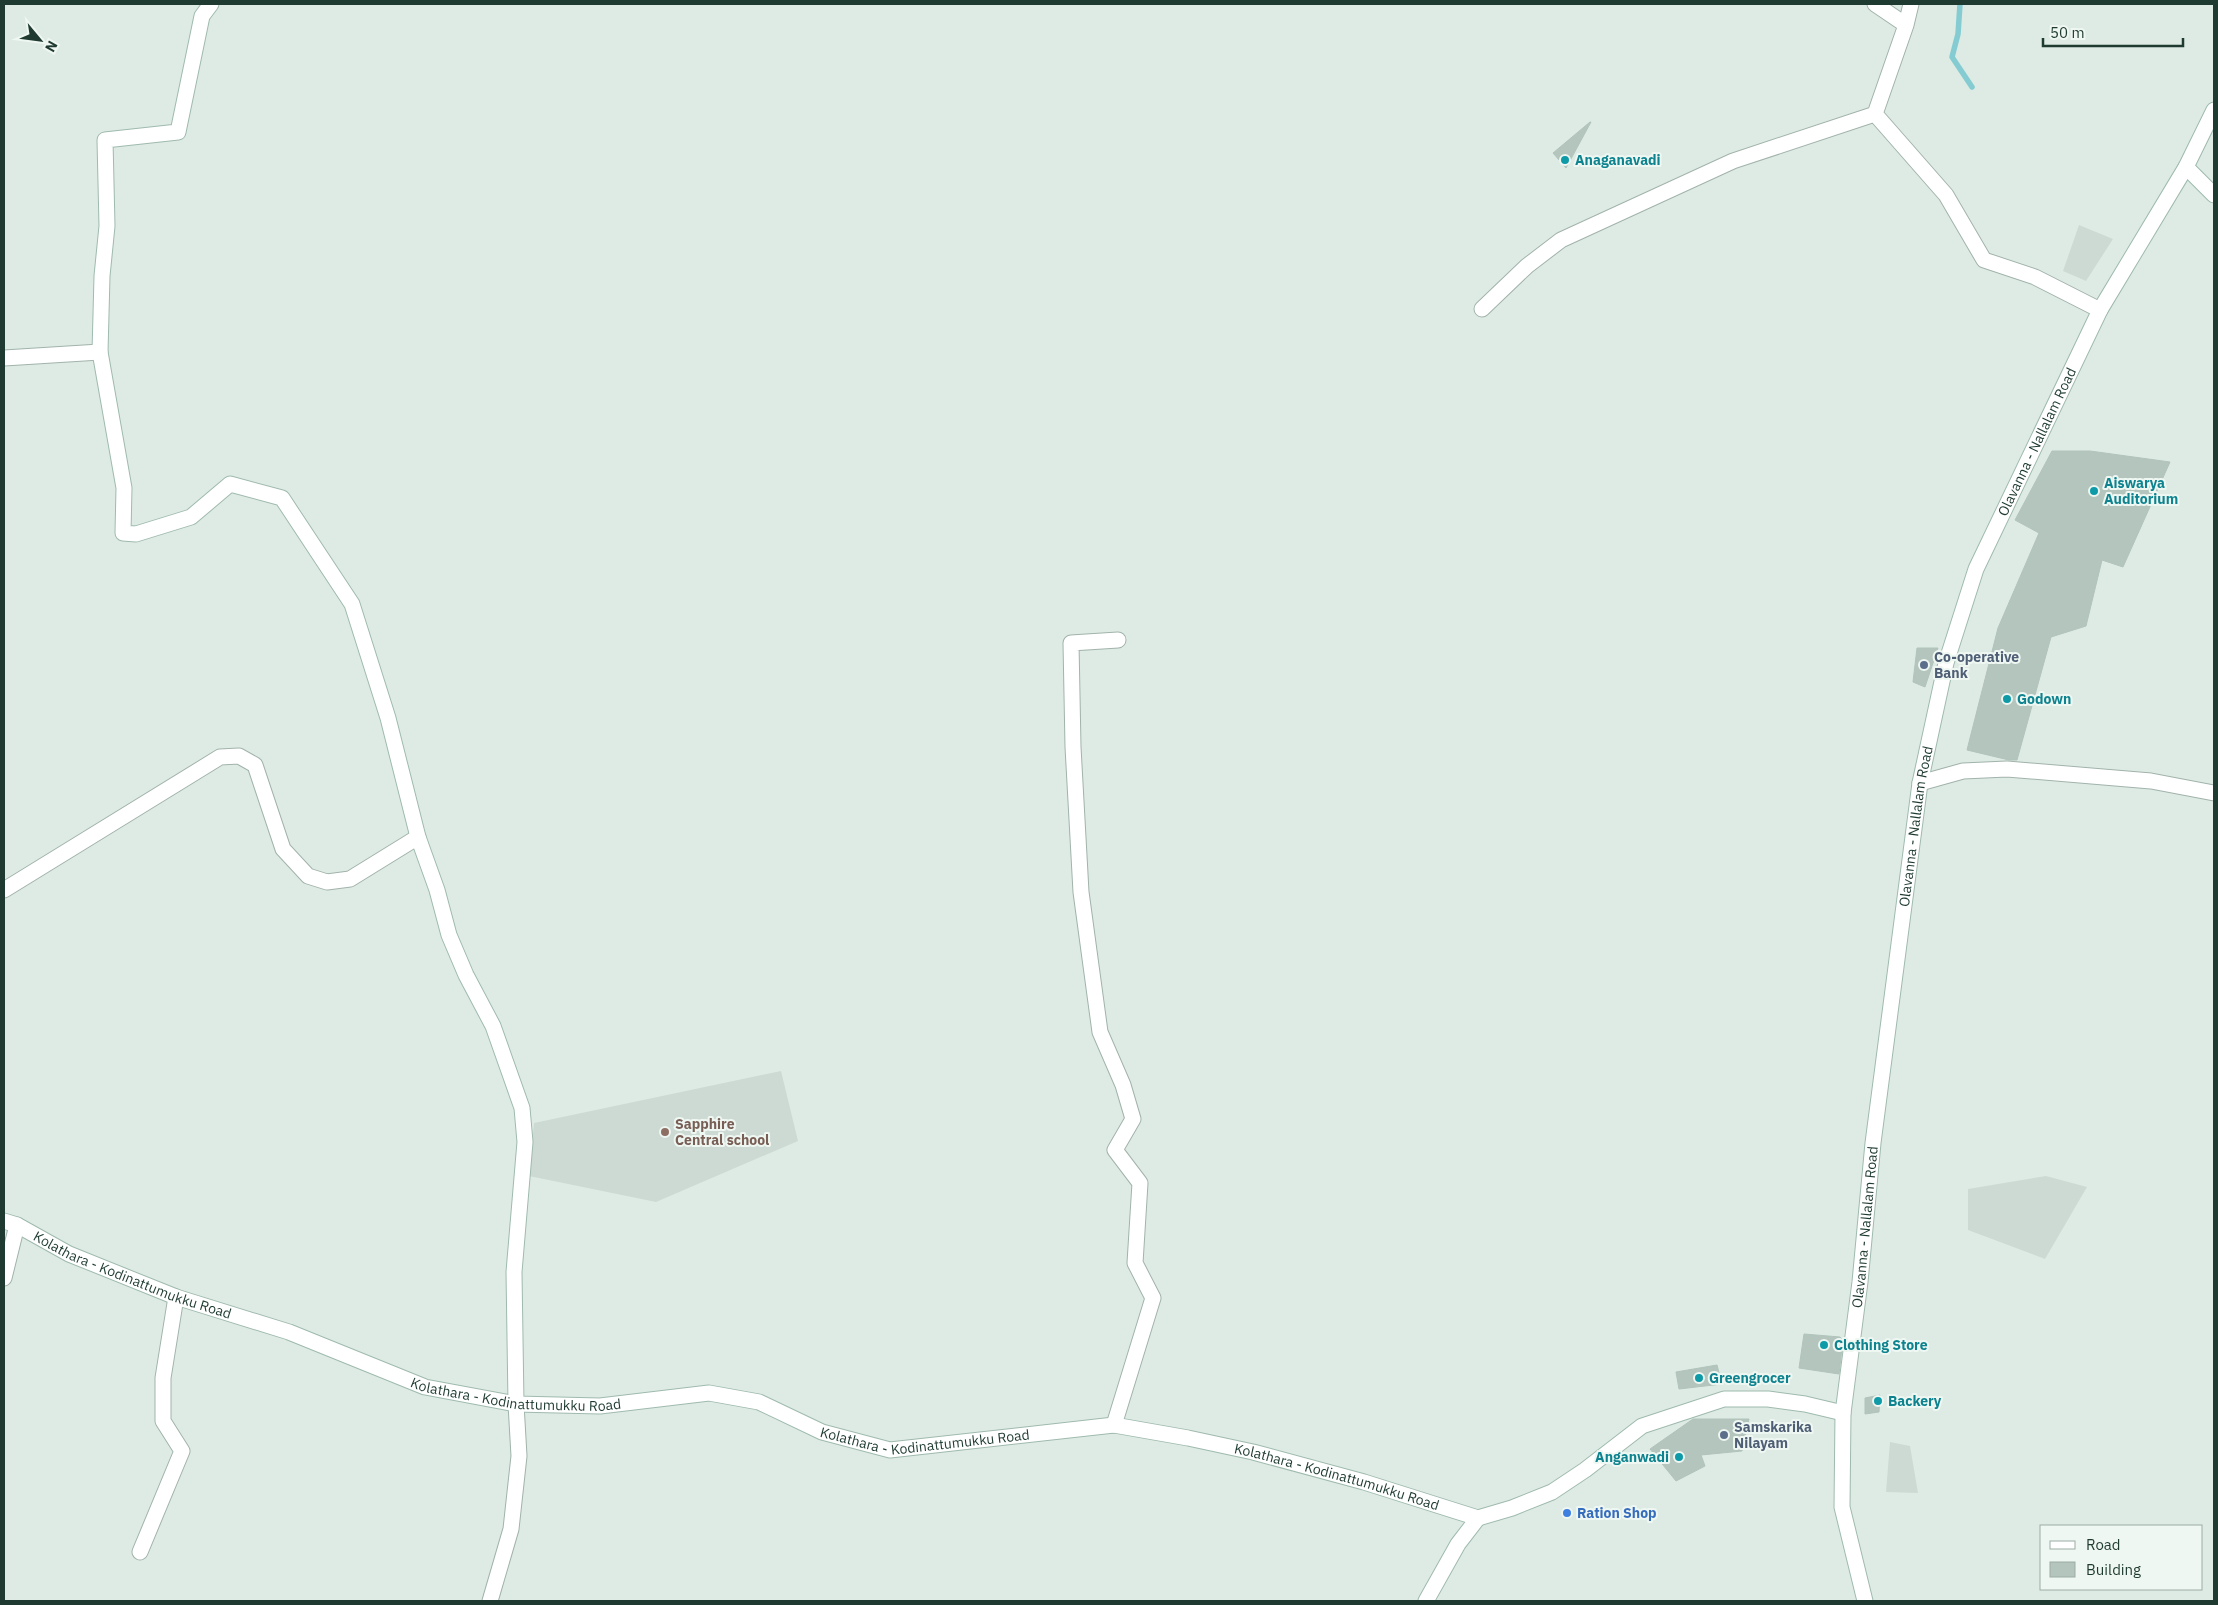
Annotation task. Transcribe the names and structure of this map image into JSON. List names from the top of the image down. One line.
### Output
{"streets":{"street":["Olavanna - Nallalam Road","Kolathara - Kodinattumukku Road"]},"places":["Anaganavadi","Aiswarya Auditorium","Co-operative Bank","Godown","Sapphire Central school","Clothing Store","Greengrocer","Backery","Samskarika Nilayam","Anganwadi","Ration Shop"],"legend":["Road","Building"],"scale_bar":"50 m","north":"bottom right"}
